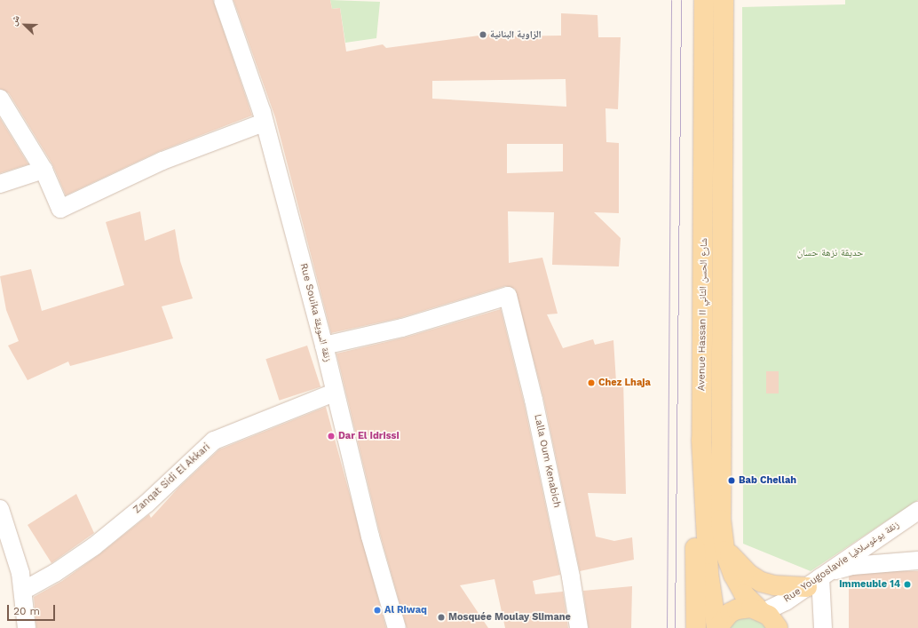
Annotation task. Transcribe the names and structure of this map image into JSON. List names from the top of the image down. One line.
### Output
{"streets":{"main road":["Avenue Hassan II شارع الحسن الثاني"],"street":["Rue Souika زنقة السويقة","Lalla Oum Kenabich","Zanqat Sidi El Akkari","Rue Yougoslavie زنقة يوغوسلافيا"]},"crossings":[["Rue Souika زنقة السويقة","Lalla Oum Kenabich"],["Rue Souika زنقة السويقة","Zanqat Sidi El Akkari"],["Avenue Hassan II شارع الحسن الثاني","Rue Yougoslavie زنقة يوغوسلافيا"]],"parks":["حديقة نزهة حسان"],"places":["الزاوية البنانية","Chez Lhaja","Dar El Idrissi","Bab Chellah","immeuble 14","Al Riwaq","Mosquée Moulay Slimane"],"scale_bar":"20 m","north":"top left"}
